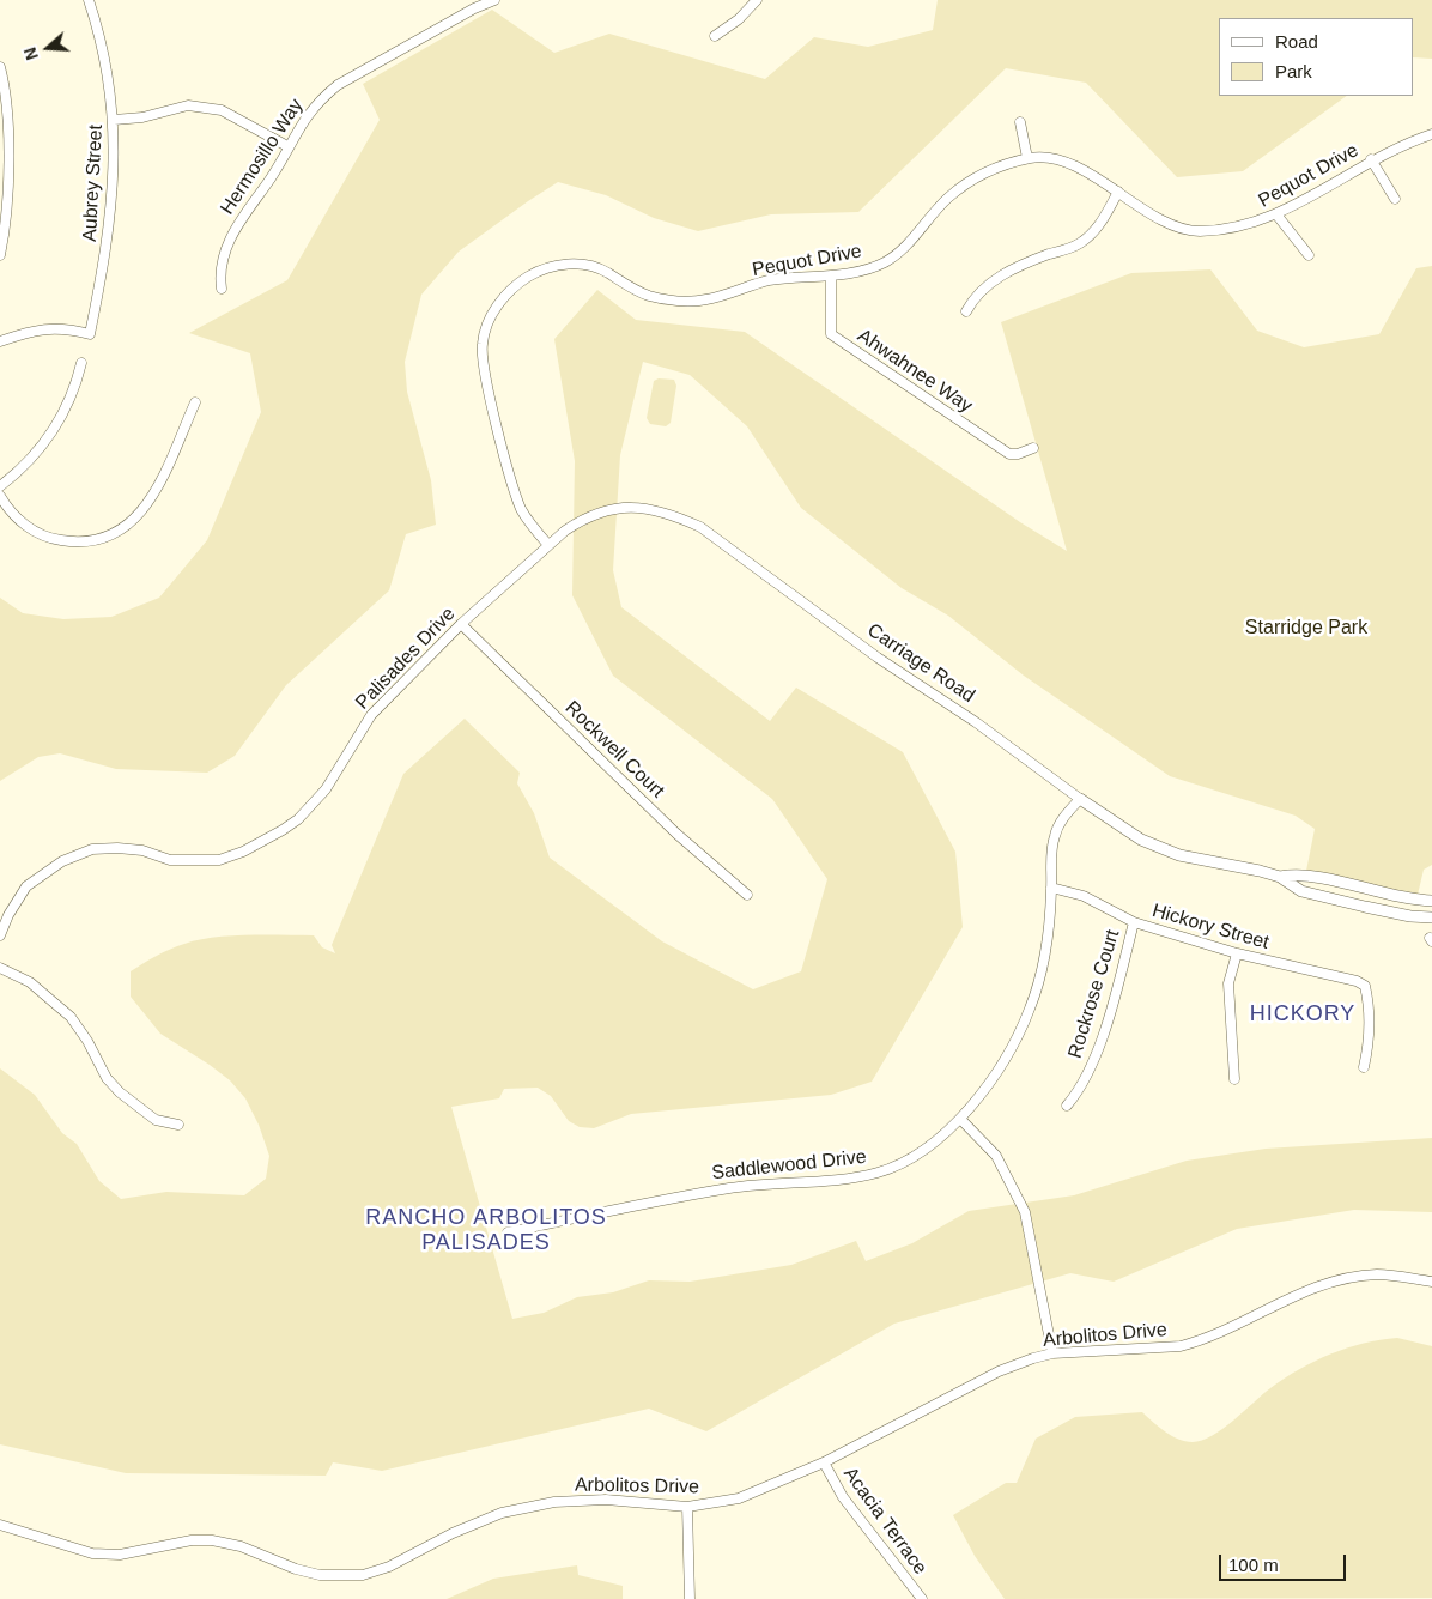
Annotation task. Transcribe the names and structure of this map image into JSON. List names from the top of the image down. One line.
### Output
{"streets":{"street":["Hermosillo Way","Pequot Drive","Aubrey Street","Ahwahnee Way","Palisades Drive","Carriage Road","Rockwell Court","Hickory Street","Rockrose Court","Saddlewood Drive","Arbolitos Drive","Acacia Terrace"]},"crossings":[["Pequot Drive","Ahwahnee Way"],["Pequot Drive","Palisades Drive"],["Pequot Drive","Carriage Road"],["Palisades Drive","Carriage Road"],["Palisades Drive","Rockwell Court"],["Carriage Road","Saddlewood Drive"],["Hickory Street","Rockrose Court"],["Hickory Street","Saddlewood Drive"],["Arbolitos Drive","Acacia Terrace"]],"districts":["HICKORY","RANCHO ARBOLITOS PALISADES"],"parks":["Starridge Park"],"legend":["Road","Park"],"scale_bar":"100 m","north":"left"}
